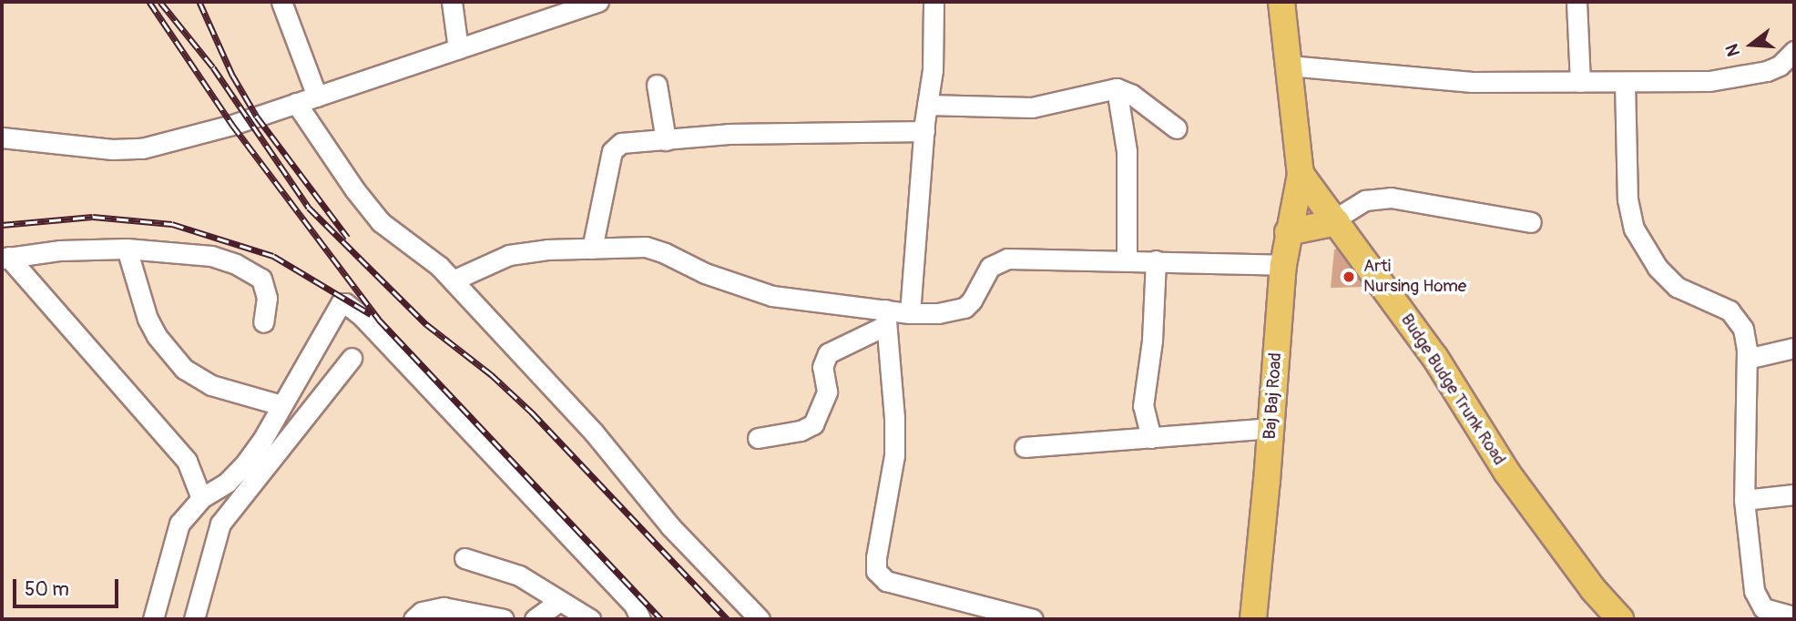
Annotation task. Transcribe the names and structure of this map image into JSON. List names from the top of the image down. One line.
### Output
{"streets":{"main road":["Budge Budge Trunk Road","Baj Baj Road"]},"crossings":[["Budge Budge Trunk Road","Baj Baj Road"]],"places":["Arti Nursing Home"],"scale_bar":"50 m","north":"left"}
